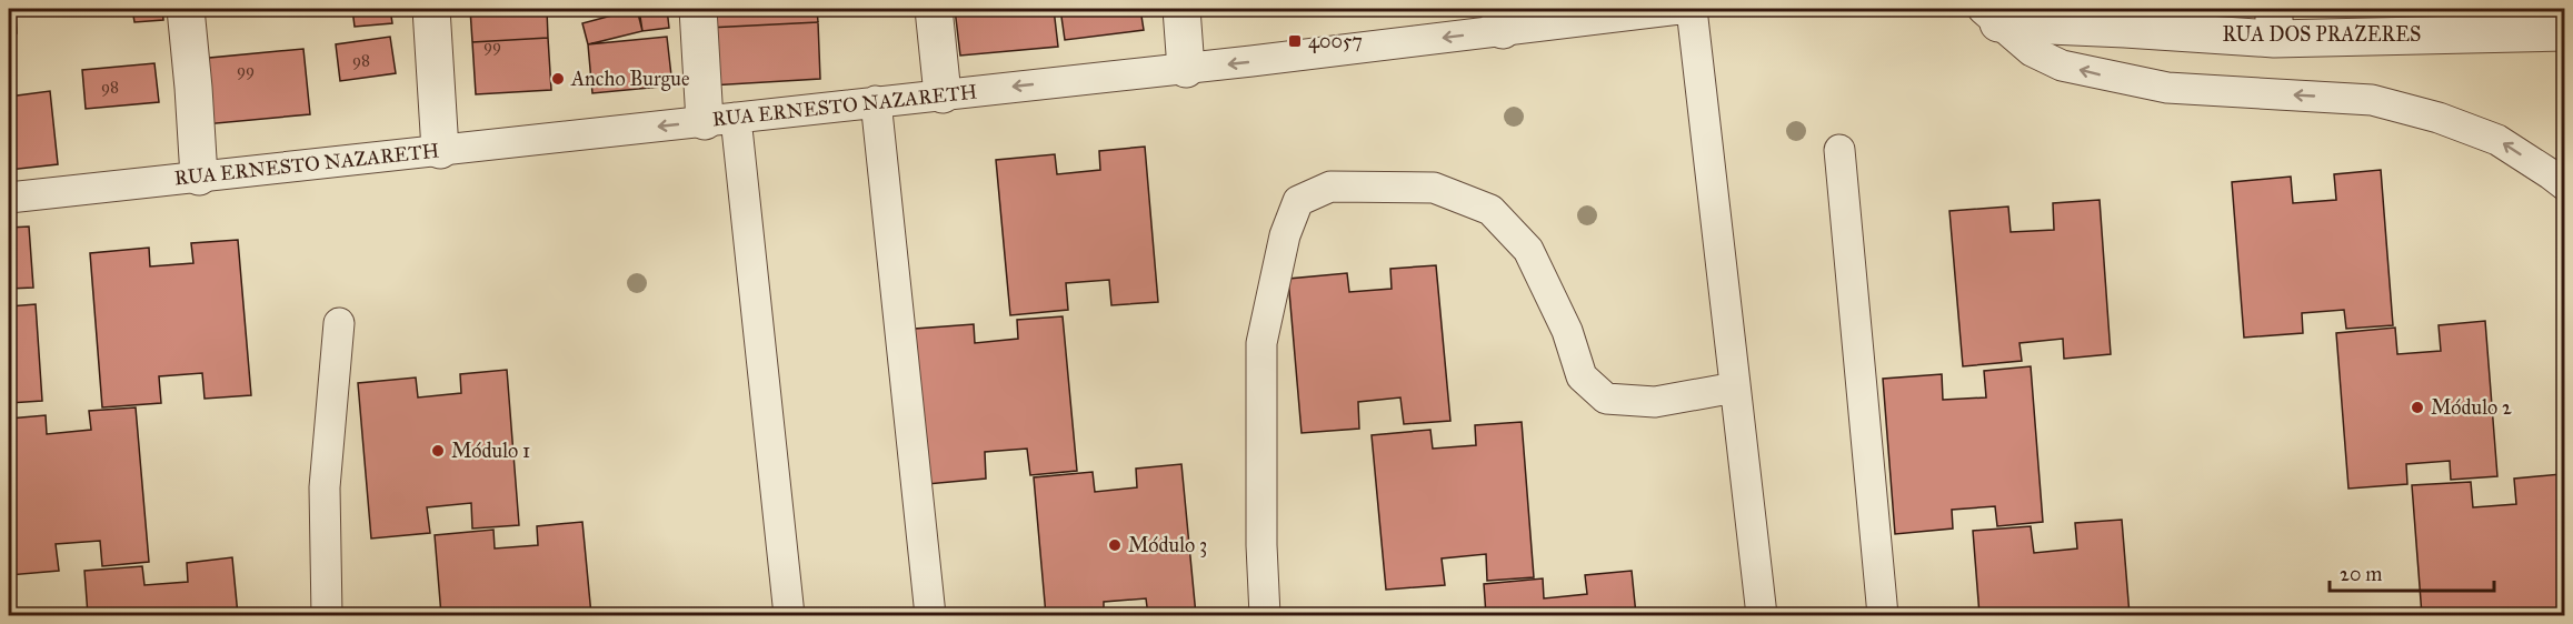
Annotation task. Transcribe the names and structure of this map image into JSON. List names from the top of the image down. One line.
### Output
{"streets":{"street":["RUA DOS PRAZERES"],"lane":["RUA ERNESTO NAZARETH"]},"one_way":["RUA ERNESTO NAZARETH"],"places":{"transit":["40057"],"other":["Ancho Burgue","Módulo 2","Módulo 1","Módulo 3"]},"house_numbers":["99","98","99","98"],"scale_bar":"20 m"}
